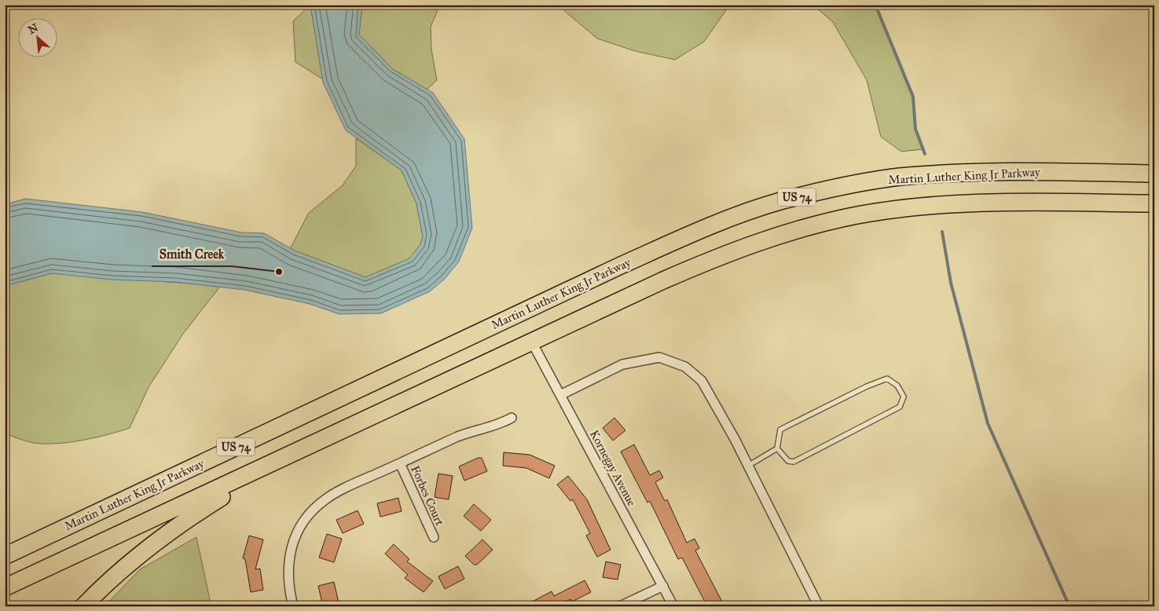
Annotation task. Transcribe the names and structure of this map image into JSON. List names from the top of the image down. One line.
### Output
{"streets":{"highway":["Martin Luther King Jr Parkway","US 74"],"street":["Kornegay Avenue","Forbes Court"]},"crossings":[["US 74","Kornegay Avenue"]],"places":["Smith Creek"],"north":"top left"}
